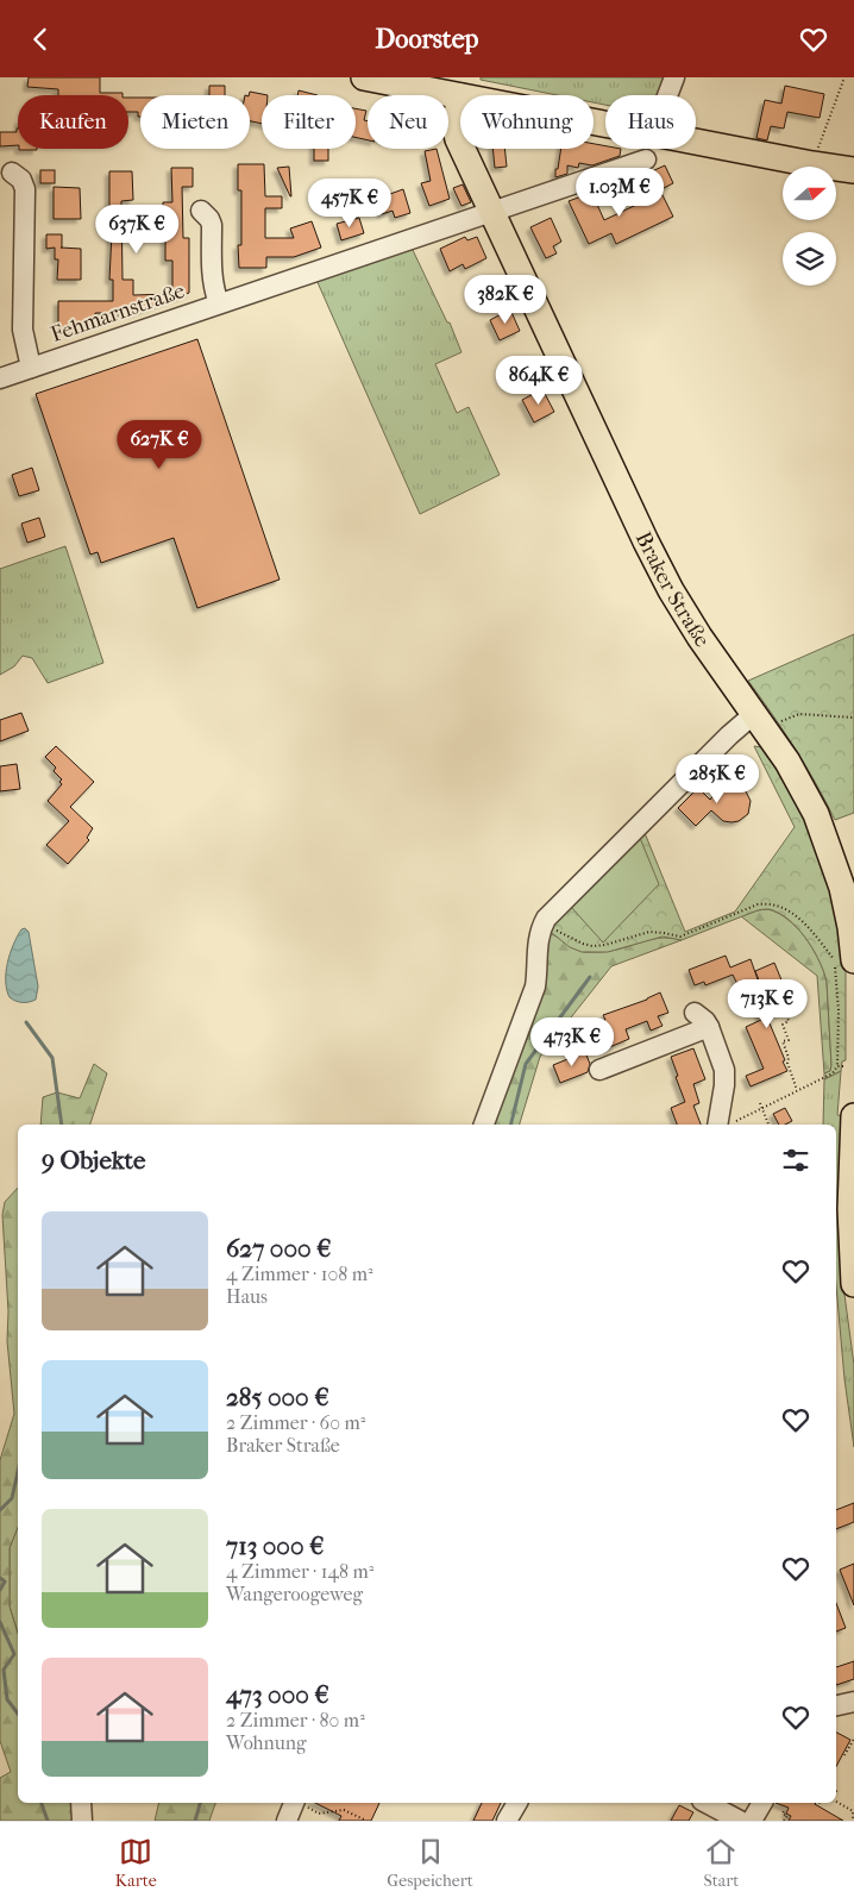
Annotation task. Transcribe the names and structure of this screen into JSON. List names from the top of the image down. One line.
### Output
{"streets":{"main road":["Braker Straße"],"street":["Fehmarnstraße"]},"crossings":[["Fehmarnstraße","Braker Straße"]],"north":"right","page":{"header":"Doorstep","chip":["Kaufen","Mieten","Filter","Neu","Wohnung","Haus"],"price":["1.03M €","457K €","637K €","382K €","864K €","627K €","285K €","713K €","473K €"],"heading":"9 Objekte","list":[{"name":"627 000 €","note":"4 Zimmer · 108 m² · Haus"},{"name":"285 000 €","note":"2 Zimmer · 60 m² · Braker Straße"},{"name":"713 000 €","note":"4 Zimmer · 148 m² · Wangeroogeweg"},{"name":"473 000 €","note":"2 Zimmer · 80 m² · Wohnung"}],"tabs":["Karte","Gespeichert","Start"]}}
